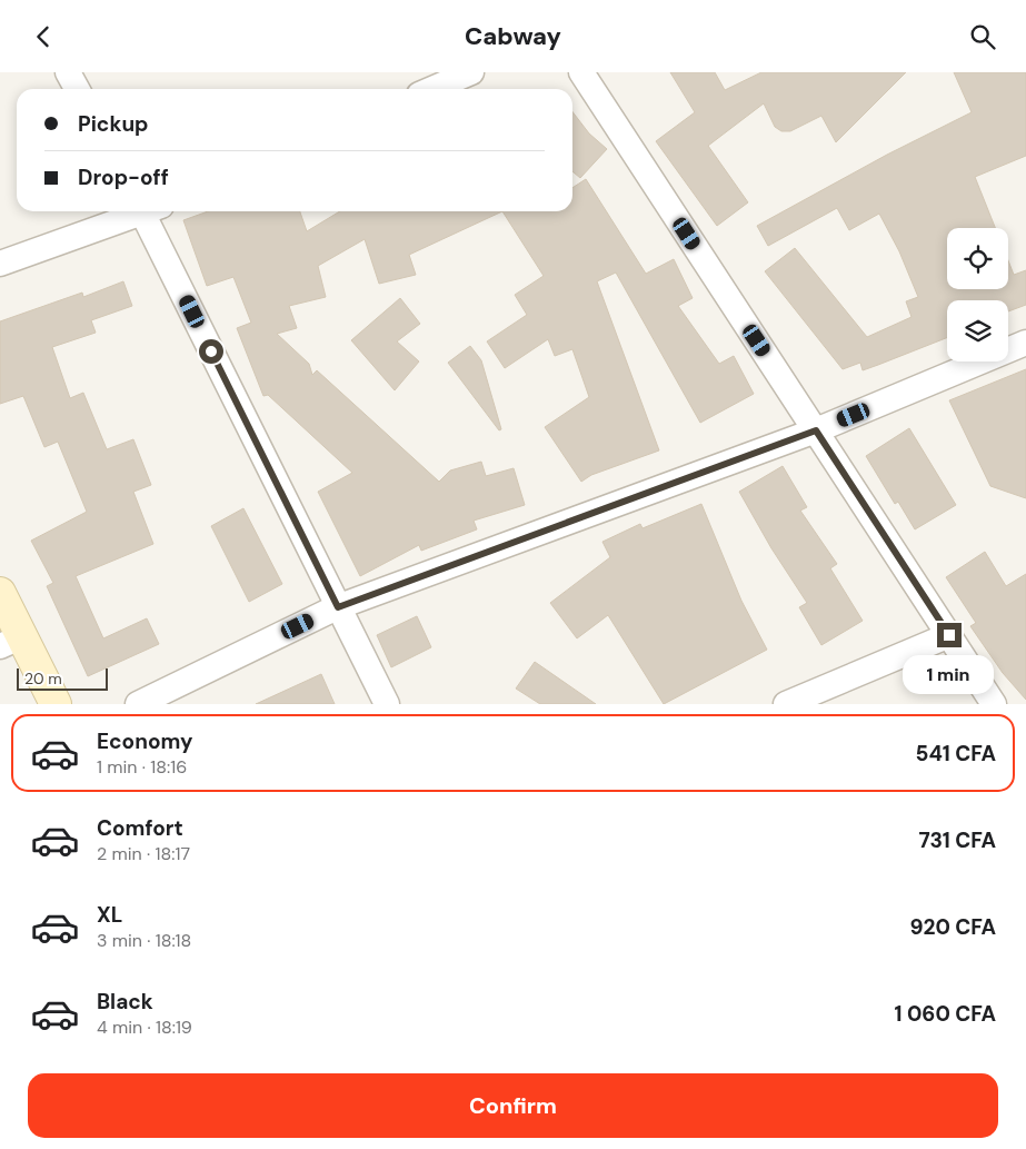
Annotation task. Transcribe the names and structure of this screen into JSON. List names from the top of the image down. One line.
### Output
{"scale_bar":"20 m","page":{"header":"Cabway","banner":["Pickup","Drop-off"],"bubble":"1 min","scale":"20 m","list":[{"name":"Economy","note":"1 min · 18:16","value":"541 CFA"},{"name":"Comfort","note":"2 min · 18:17","value":"731 CFA"},{"name":"XL","note":"3 min · 18:18","value":"920 CFA"},{"name":"Black","note":"4 min · 18:19","value":"1 060 CFA"}],"buttons":"Confirm"}}
